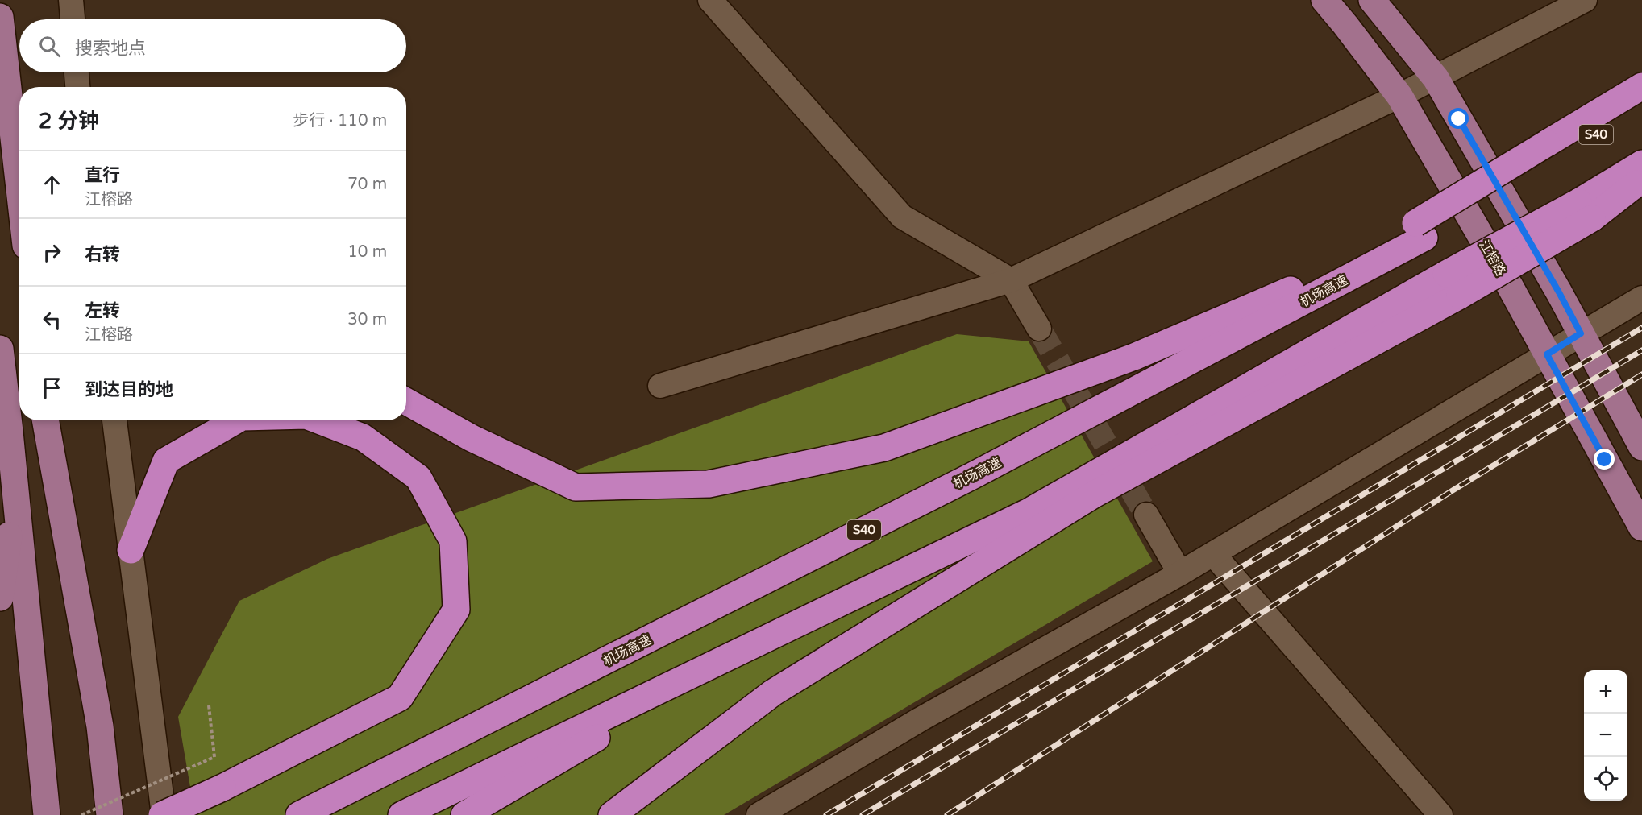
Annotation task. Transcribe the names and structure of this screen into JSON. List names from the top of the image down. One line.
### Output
{"streets":{"highway":["S40","机场高速"],"main road":["江榕路"]},"page":{"search":"搜索地点","heading":["2 分钟","步行 · 110 m"],"list":[["直行","江榕路","70 m"],["右转","10 m"],["左转","江榕路","30 m"],"到达目的地"],"map_buttons":["+","−"]}}
